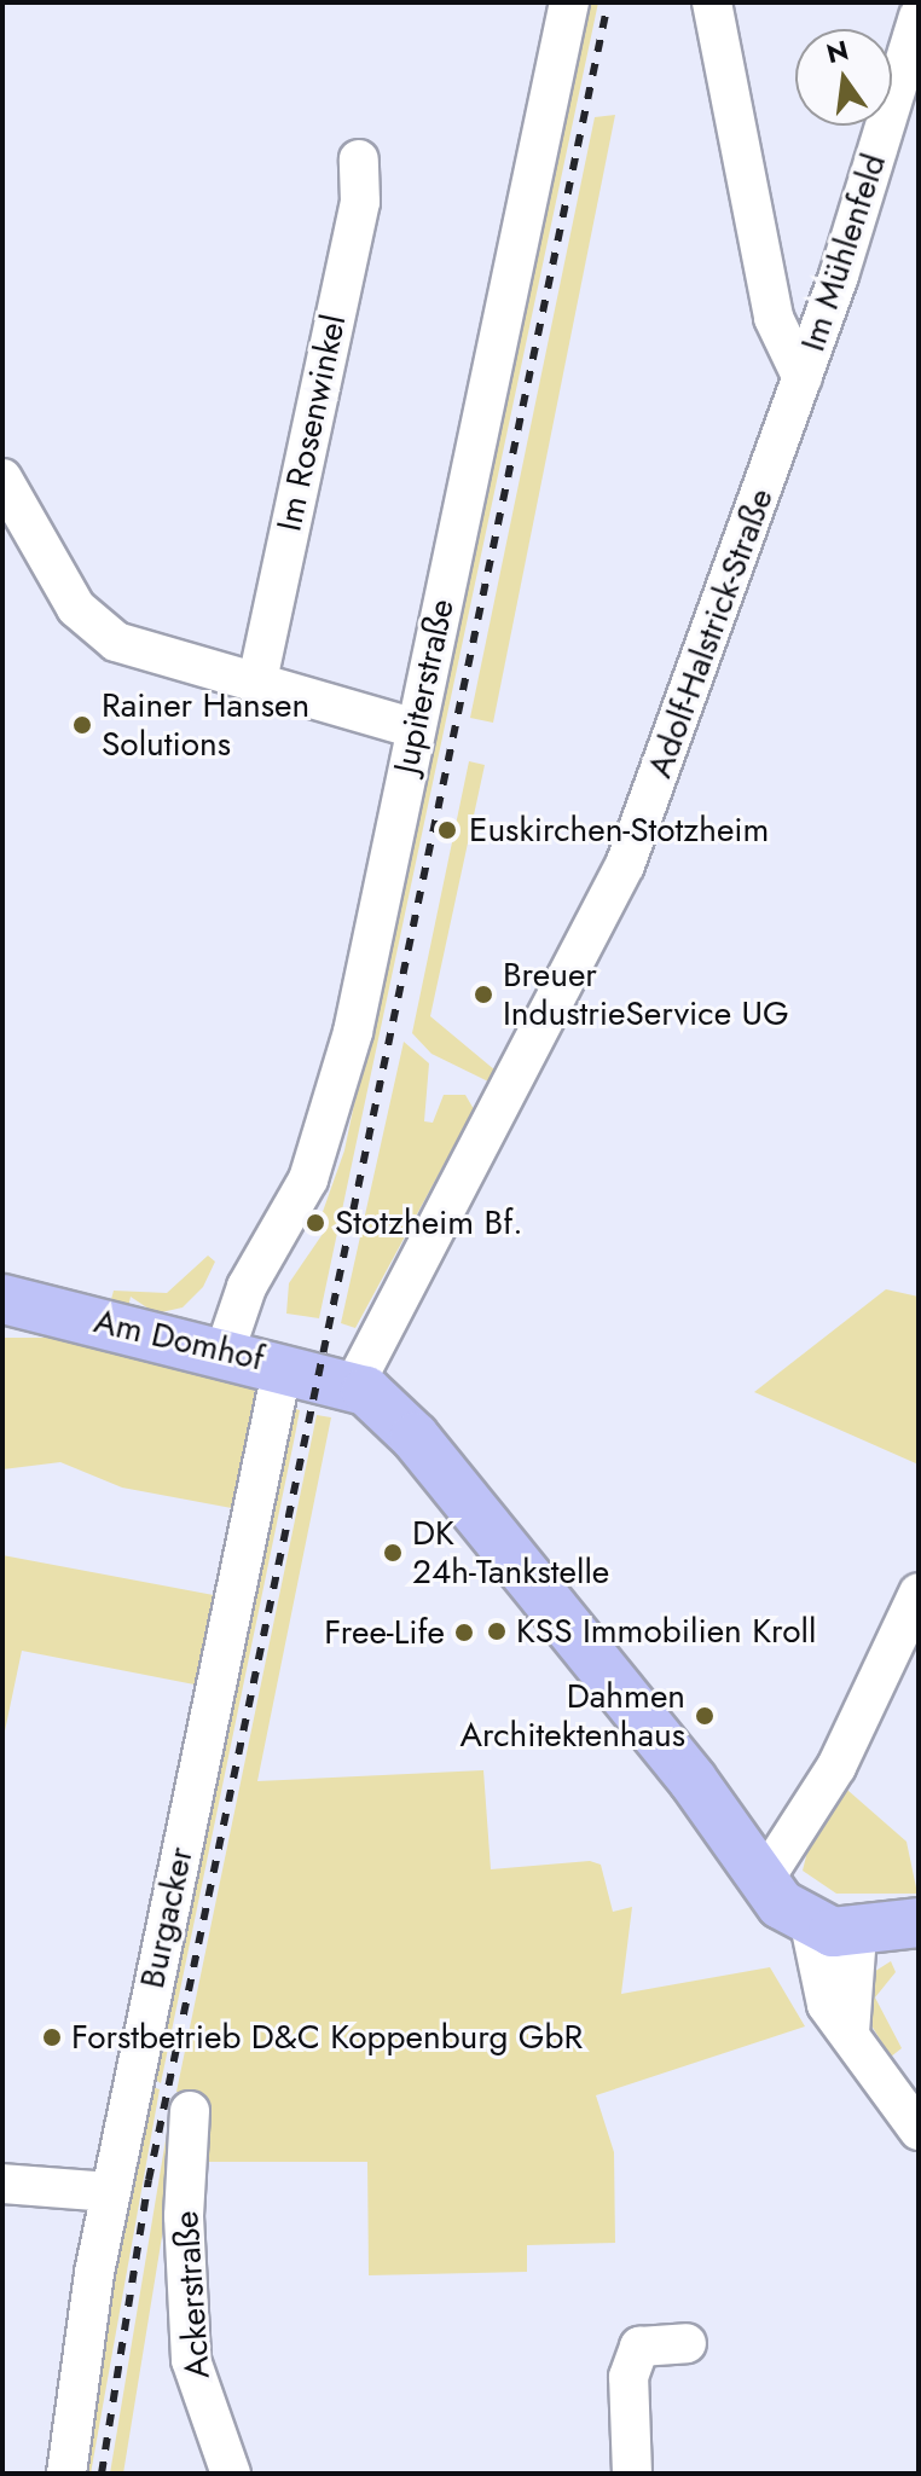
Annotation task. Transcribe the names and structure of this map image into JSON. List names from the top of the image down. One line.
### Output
{"streets":{"main road":["Am Domhof"],"street":["Im Mühlenfeld","Im Rosenwinkel","Adolf-Halstrick-Straße","Jupiterstraße","Burgacker","Ackerstraße"]},"crossings":[["Im Mühlenfeld","Adolf-Halstrick-Straße"],["Adolf-Halstrick-Straße","Am Domhof"],["Jupiterstraße","Am Domhof"],["Am Domhof","Burgacker"]],"places":["Rainer Hansen Solutions","Euskirchen-Stotzheim","Breuer IndustrieService UG","Stotzheim Bf.","DK 24h-Tankstelle","KSS Immobilien Kroll","Free-Life","Dahmen Architektenhaus","Forstbetrieb D&C Koppenburg GbR"],"north":"top"}
